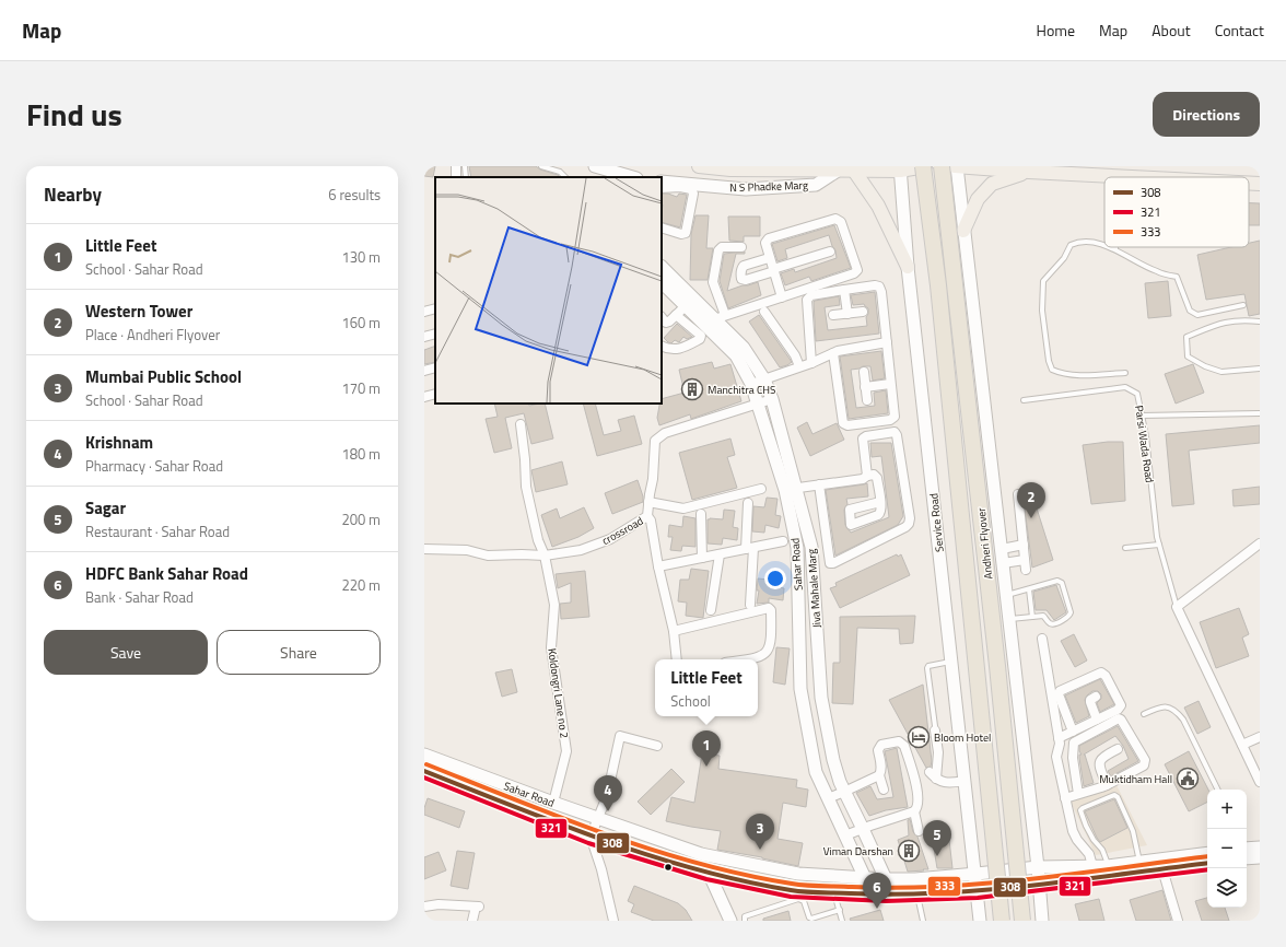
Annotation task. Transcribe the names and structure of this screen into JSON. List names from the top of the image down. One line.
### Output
{"streets":{"highway":["Andheri Flyover"],"street":["N S Phadke Marg","Parsi Wada Road","Service Road","crossroad","Sahar Road","Jiva Mahale Marg","Koldongri Lane no 2"]},"crossings":[["Service Road","Sahar Road"],["crossroad","Sahar Road"],["crossroad","Jiva Mahale Marg"],["crossroad","Koldongri Lane no 2"],["Sahar Road","Jiva Mahale Marg"],["Sahar Road","Koldongri Lane no 2"]],"places":{"building":["Manchitra CHS","Viman Darshan"],"hotel":["Bloom Hotel"],"public building":["Muktidham Hall"]},"lines":["transit line 333","transit line 308","transit line 321"],"legend":["308","321","333"],"page":{"header":"Map","nav":["Home","Map","About","Contact"],"title":"Find us","buttons":["Directions",["Save","Share"]],"heading":["Nearby","6 results"],"list":[{"mark":"1","name":"Little Feet","note":"School · Sahar Road","value":"130 m"},{"mark":"2","name":"Western Tower","note":"Place · Andheri Flyover","value":"160 m"},{"mark":"3","name":"Mumbai Public School","note":"School · Sahar Road","value":"170 m"},{"mark":"4","name":"Krishnam","note":"Pharmacy · Sahar Road","value":"180 m"},{"mark":"5","name":"Sagar","note":"Restaurant · Sahar Road","value":"200 m"},{"mark":"6","name":"HDFC Bank Sahar Road","note":"Bank · Sahar Road","value":"220 m"}],"pins":["2","1","4","3","5","6"],"popup":["Little Feet","School"],"map_buttons":["+","−"]}}
